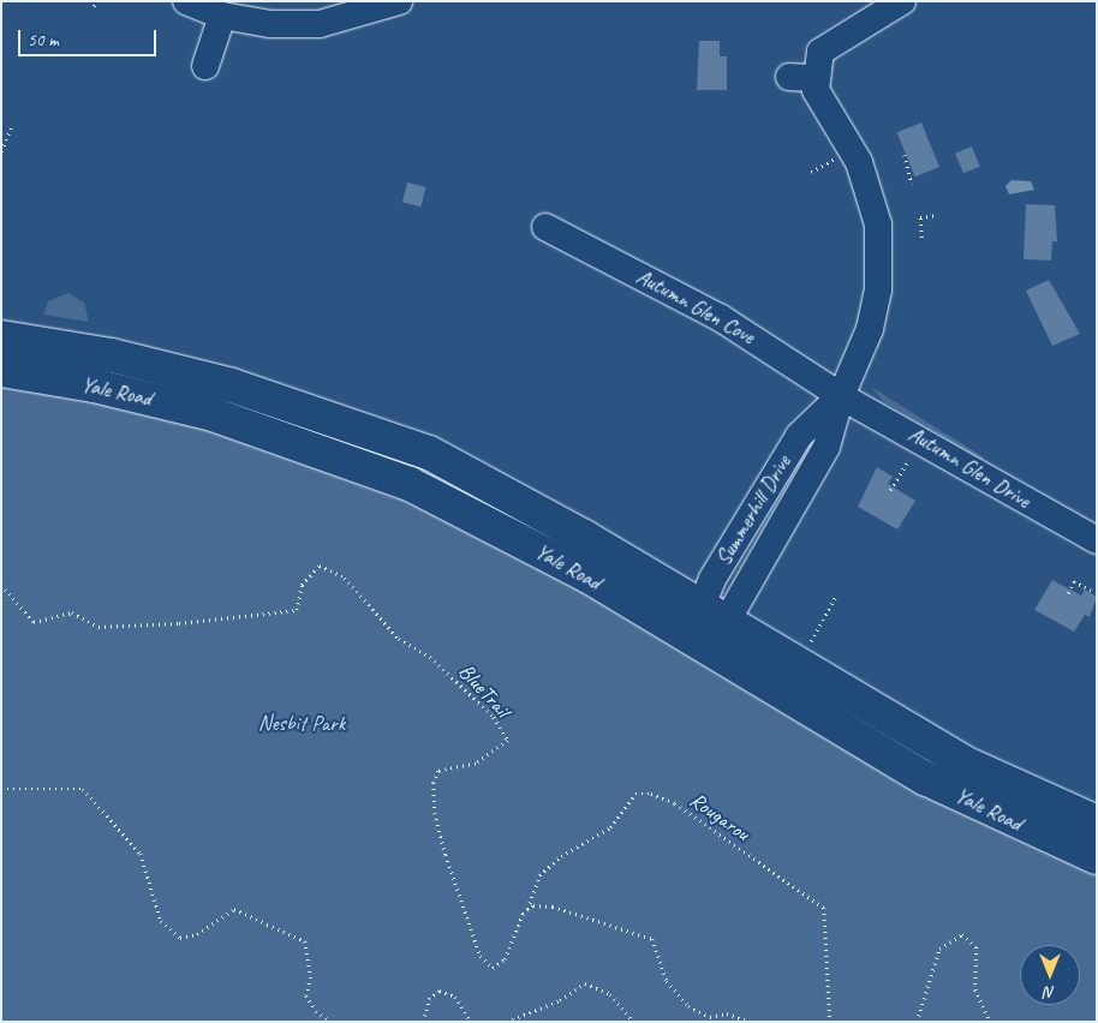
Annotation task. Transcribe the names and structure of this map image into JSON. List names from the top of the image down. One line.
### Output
{"streets":{"main road":["Yale Road"],"street":["Autumn Glen Cove","Autumn Glen Drive","Summerhill Drive"],"path":["BlueTrail","Rougarou"]},"crossings":[["Autumn Glen Cove","Autumn Glen Drive"],["Autumn Glen Cove","Summerhill Drive"],["Yale Road","Summerhill Drive"],["Autumn Glen Drive","Summerhill Drive"],["BlueTrail","Rougarou"]],"parks":["Nesbit Park"],"scale_bar":"50 m","north":"bottom"}
